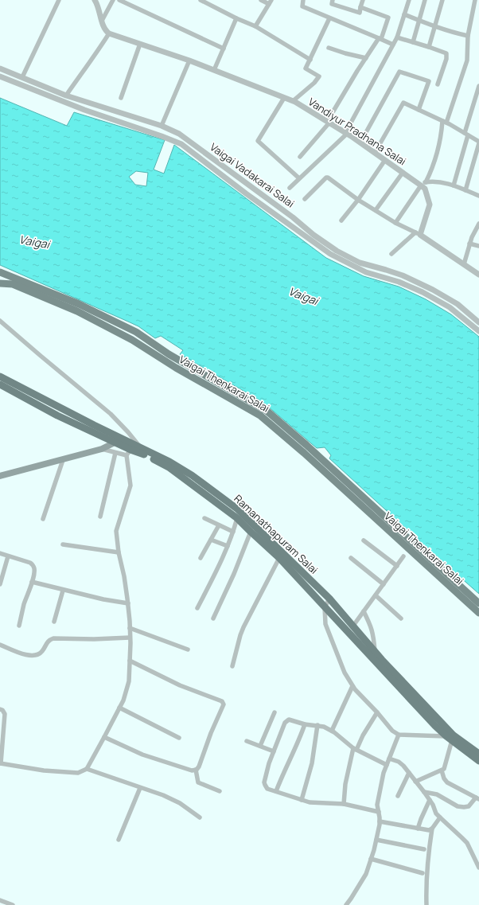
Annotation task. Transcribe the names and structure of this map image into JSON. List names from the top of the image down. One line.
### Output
{"streets":{"highway":["Ramanathapuram Salai"],"main road":["Vaigai Thenkarai Salai"],"street":["Vandiyur Pradhana Salai","Vaigai Vadakarai Salai"]},"water":["Vaigai"]}
